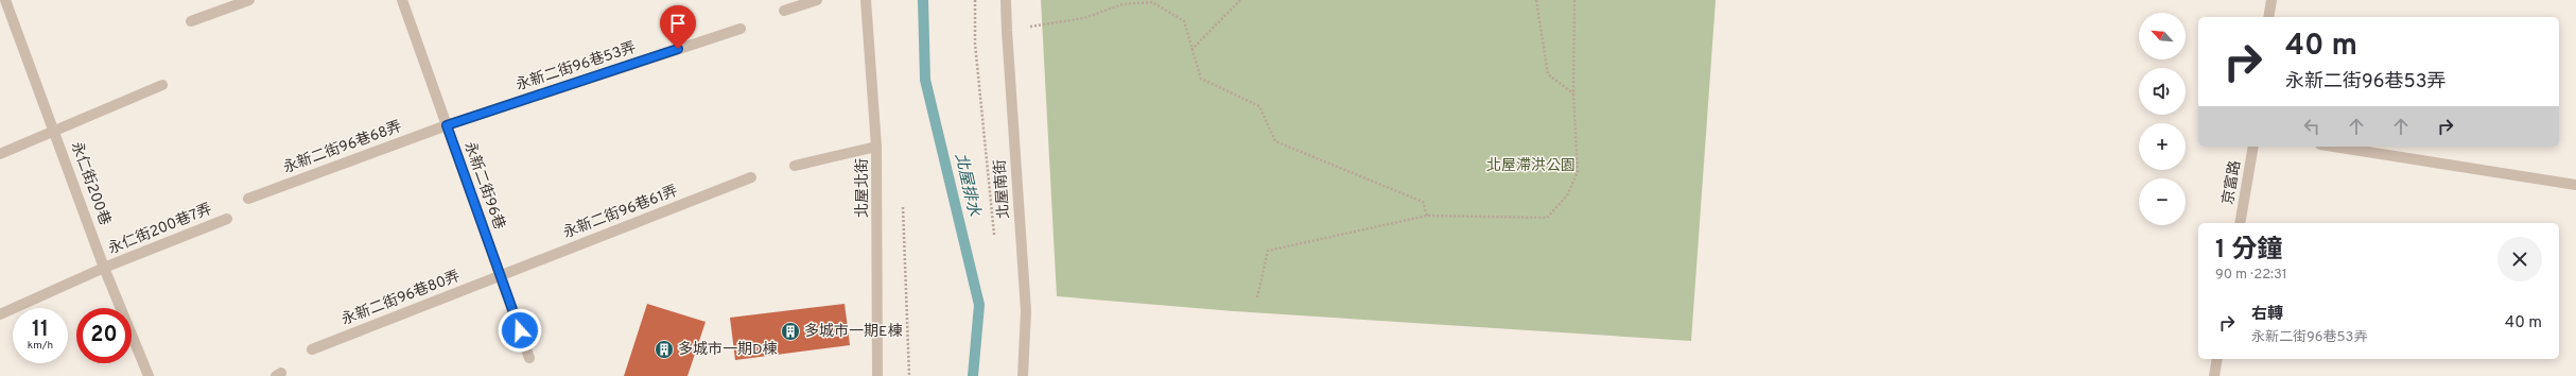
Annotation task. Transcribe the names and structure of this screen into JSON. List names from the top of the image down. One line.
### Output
{"streets":{"street":["永新二街96巷53弄","永新二街96巷68弄","京富路","永仁街200巷","永新二街96巷","北屋北街","北屋南街","永新二街96巷61弄","永仁街200巷7弄","永新二街96巷80弄"]},"crossings":[["永新二街96巷53弄","永新二街96巷68弄"],["永新二街96巷53弄","永新二街96巷"],["永新二街96巷68弄","永新二街96巷"],["永仁街200巷","永仁街200巷7弄"],["永新二街96巷","永新二街96巷61弄"],["永新二街96巷","永新二街96巷80弄"],["永新二街96巷61弄","永新二街96巷80弄"]],"water":["北屋排水"],"parks":["北屋滯洪公園"],"places":{"building":["多城市一期E棟","多城市一期D棟"]},"north":"top left","page":{"map_buttons":["+","−"],"turn":["40 m","永新二街96巷53弄"],"heading":["1 分鐘","90 m · 22:31"],"list":[{"name":"右轉","note":"永新二街96巷53弄","value":"40 m"}],"speed":"11 km/h","limit":"20"}}
